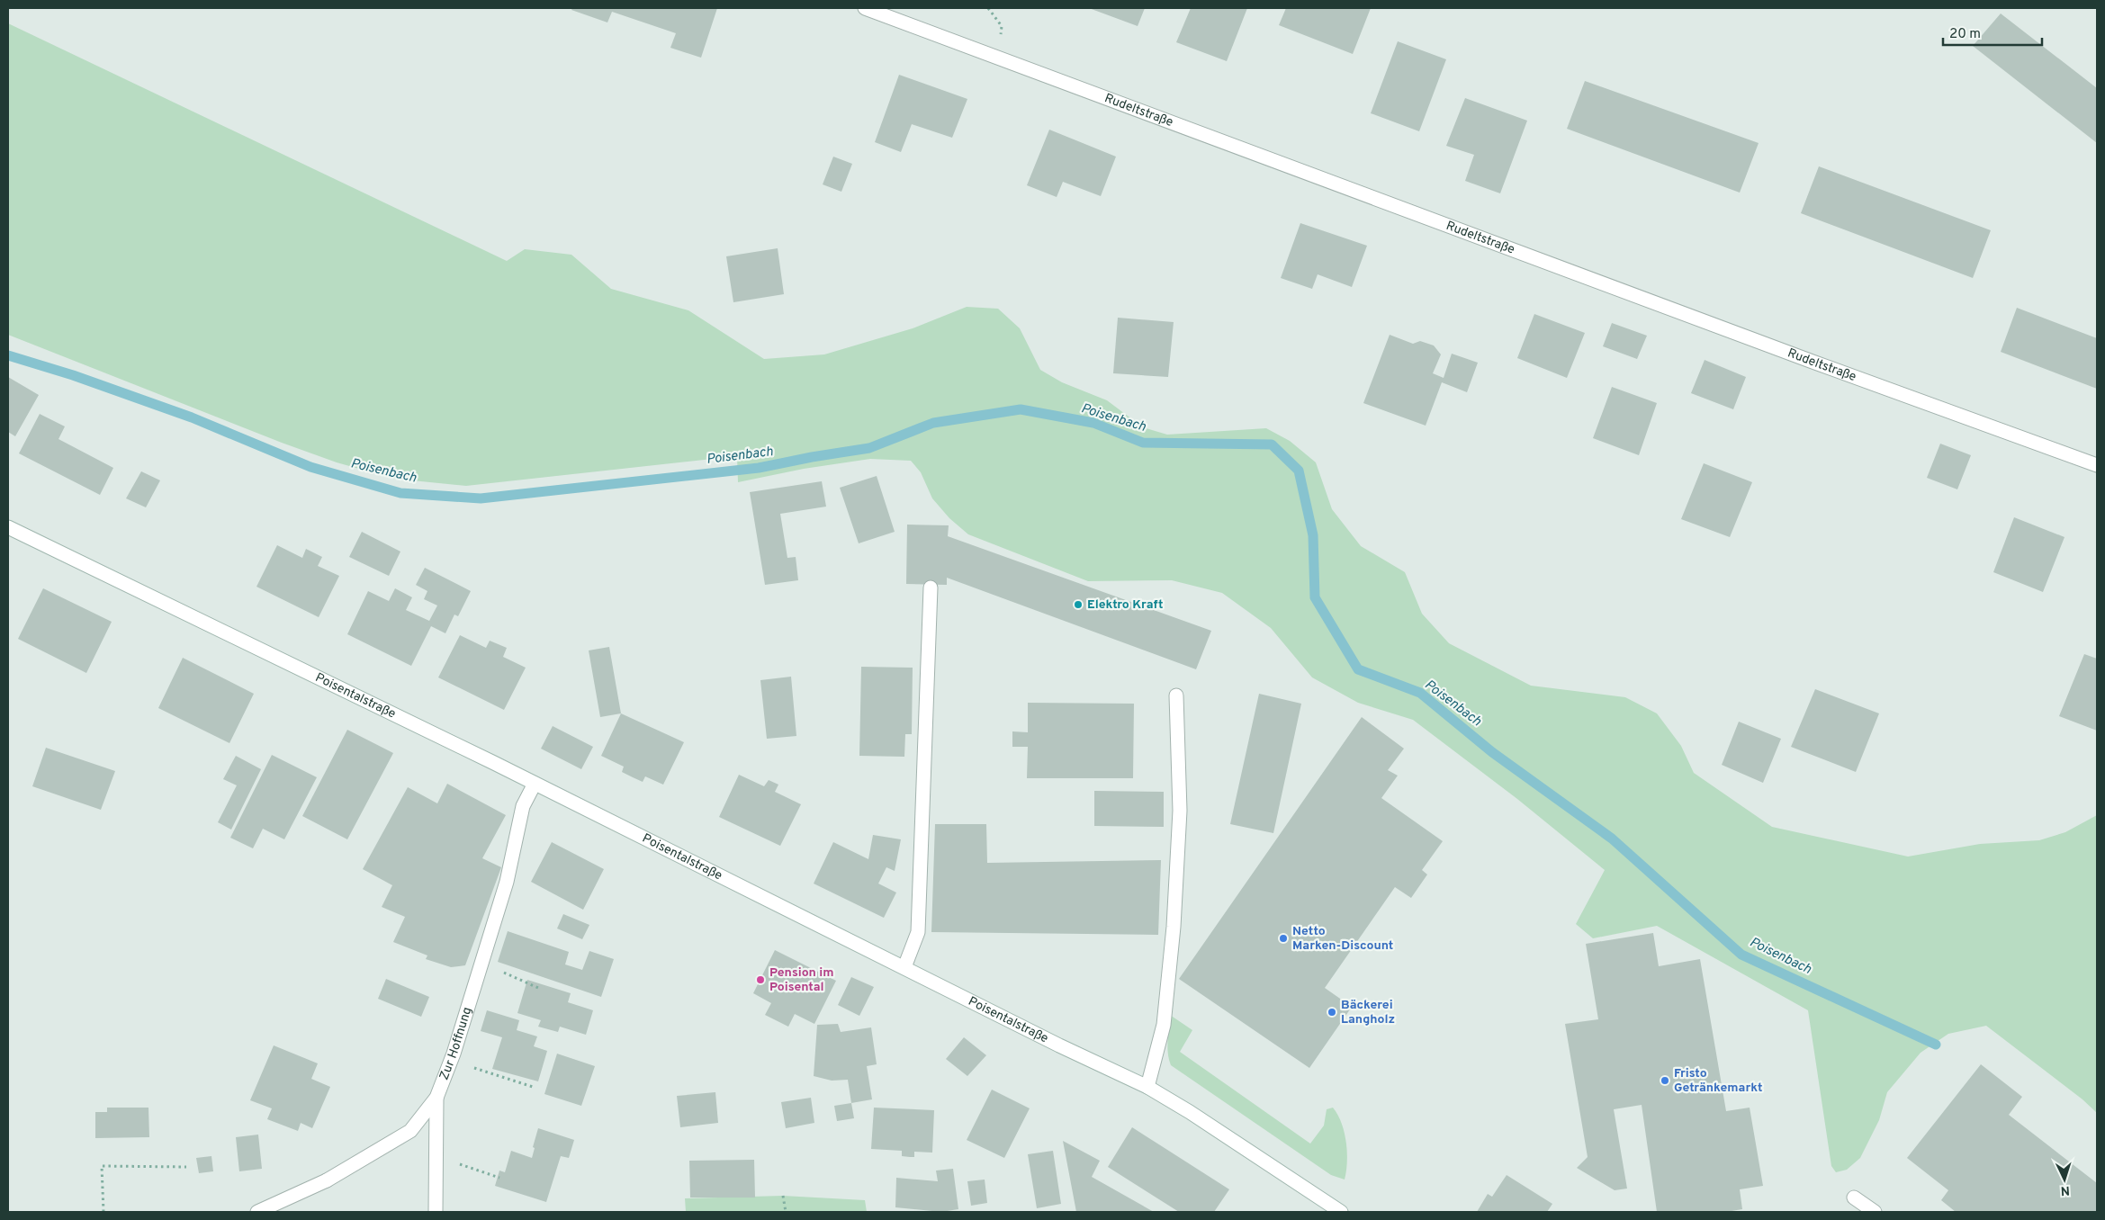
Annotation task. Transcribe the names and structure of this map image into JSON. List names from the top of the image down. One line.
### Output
{"streets":{"street":["Rudeltstraße","Poisentalstraße","Zur Hoffnung"]},"crossings":[["Poisentalstraße","Zur Hoffnung"]],"water":["Poisenbach"],"places":["Elektro Kraft","Netto Marken-Discount","Pension im Poisental","Bäckerei Langholz","Fristo Getränkemarkt"],"scale_bar":"20 m","north":"bottom"}
